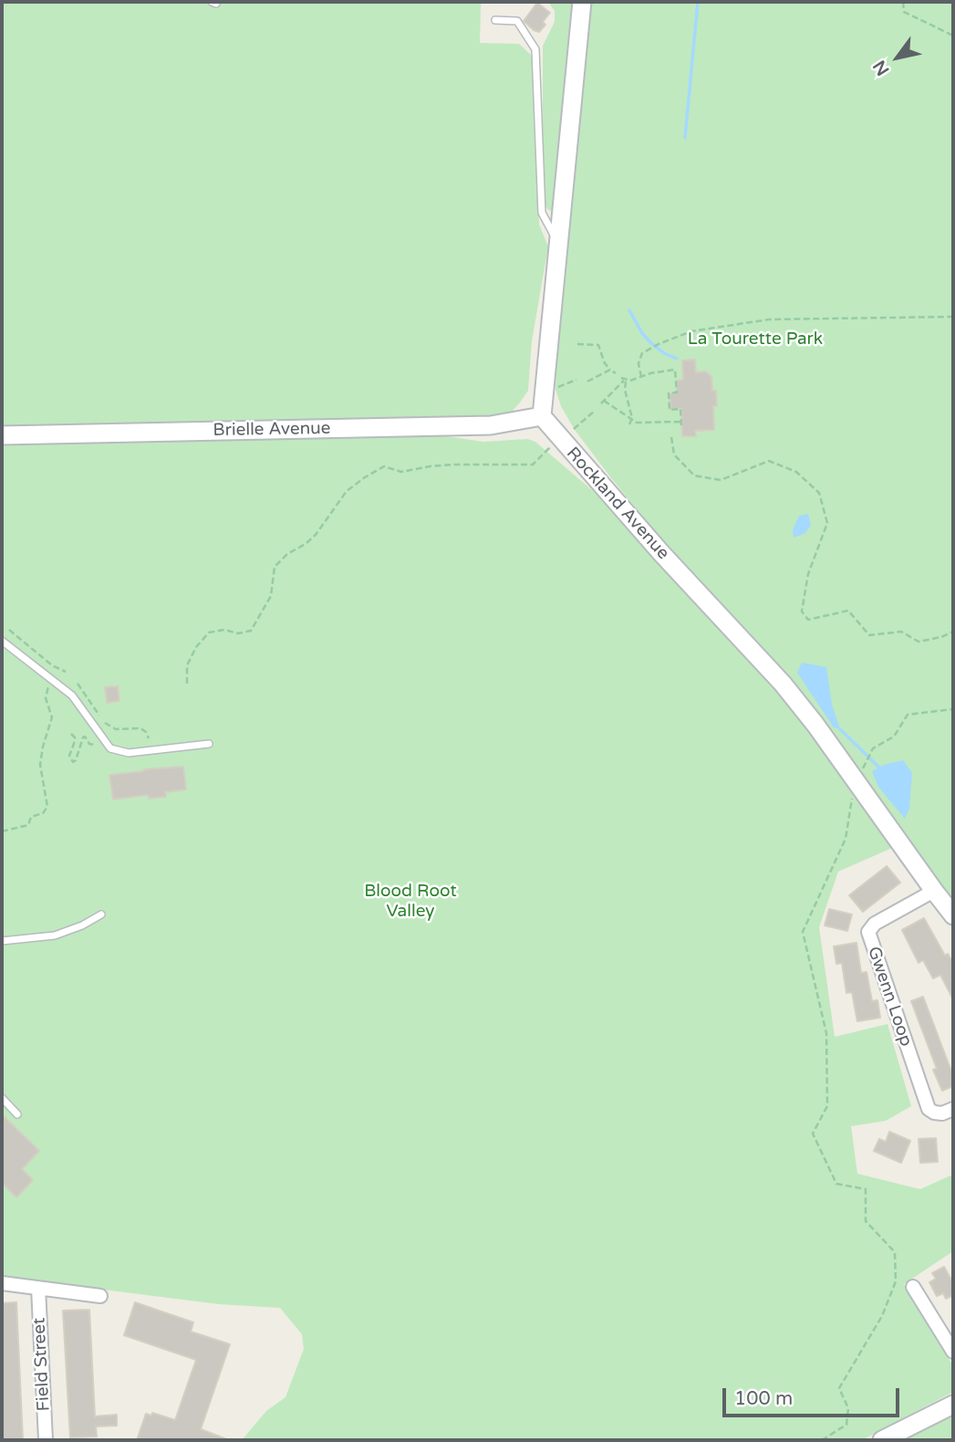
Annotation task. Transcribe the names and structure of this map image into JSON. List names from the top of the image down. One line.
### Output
{"streets":{"street":["Brielle Avenue","Rockland Avenue","Gwenn Loop","Field Street"]},"crossings":[["Brielle Avenue","Rockland Avenue"],["Rockland Avenue","Gwenn Loop"]],"parks":["La Tourette Park","Blood Root Valley"],"scale_bar":"100 m","north":"bottom left"}
